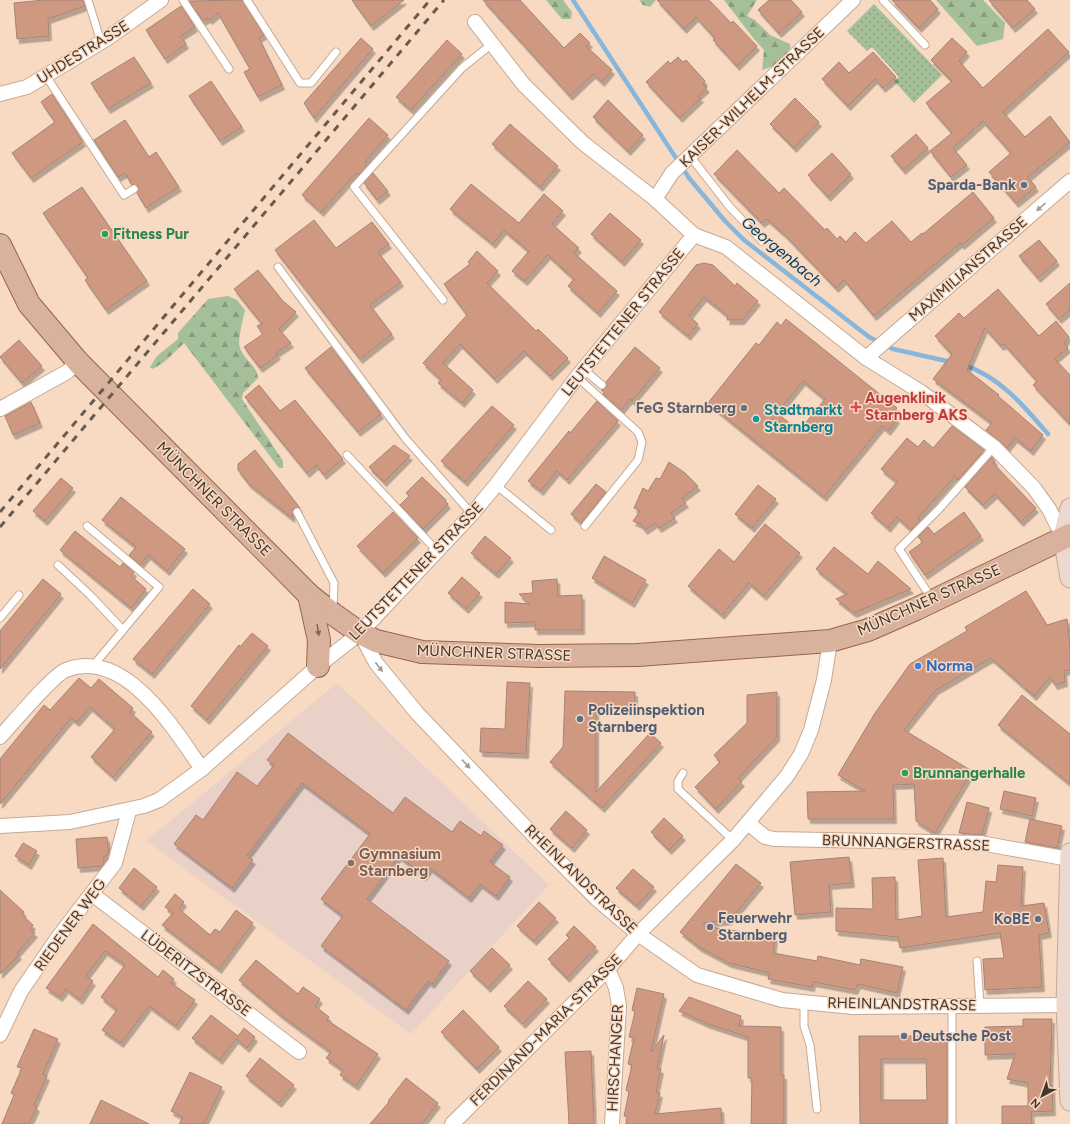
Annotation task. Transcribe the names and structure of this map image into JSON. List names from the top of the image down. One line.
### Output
{"streets":{"main road":["MÜNCHNER STRASSE"],"street":["UHDESTRASSE","KAISER-WILHELM-STRASSE","MAXIMILIANSTRASSE","LEUTSTETTENER STRASSE","BRUNNANGERSTRASSE","RHEINLANDSTRASSE","RIEDENER WEG","LÜDERITZSTRASSE","FERDINAND-MARIA-STRASSE","HIRSCHANGER"]},"crossings":[["LEUTSTETTENER STRASSE","MÜNCHNER STRASSE"],["LEUTSTETTENER STRASSE","RHEINLANDSTRASSE"],["LEUTSTETTENER STRASSE","RIEDENER WEG"],["MÜNCHNER STRASSE","RHEINLANDSTRASSE"],["MÜNCHNER STRASSE","FERDINAND-MARIA-STRASSE"],["BRUNNANGERSTRASSE","FERDINAND-MARIA-STRASSE"],["RHEINLANDSTRASSE","FERDINAND-MARIA-STRASSE"],["RIEDENER WEG","LÜDERITZSTRASSE"],["FERDINAND-MARIA-STRASSE","HIRSCHANGER"]],"one_way":["MAXIMILIANSTRASSE","RHEINLANDSTRASSE"],"water":["Georgenbach"],"places":{"other":["Sparda-Bank","Fitness Pur","FeG Starnberg","Stadtmarkt Starnberg","Norma","Polizeiinspektion Starnberg","Brunnangerhalle","Gymnasium Starnberg","KoBE","Feuerwehr Starnberg","Deutsche Post"],"health":["Augenklinik Starnberg AKS"]},"north":"bottom left"}
